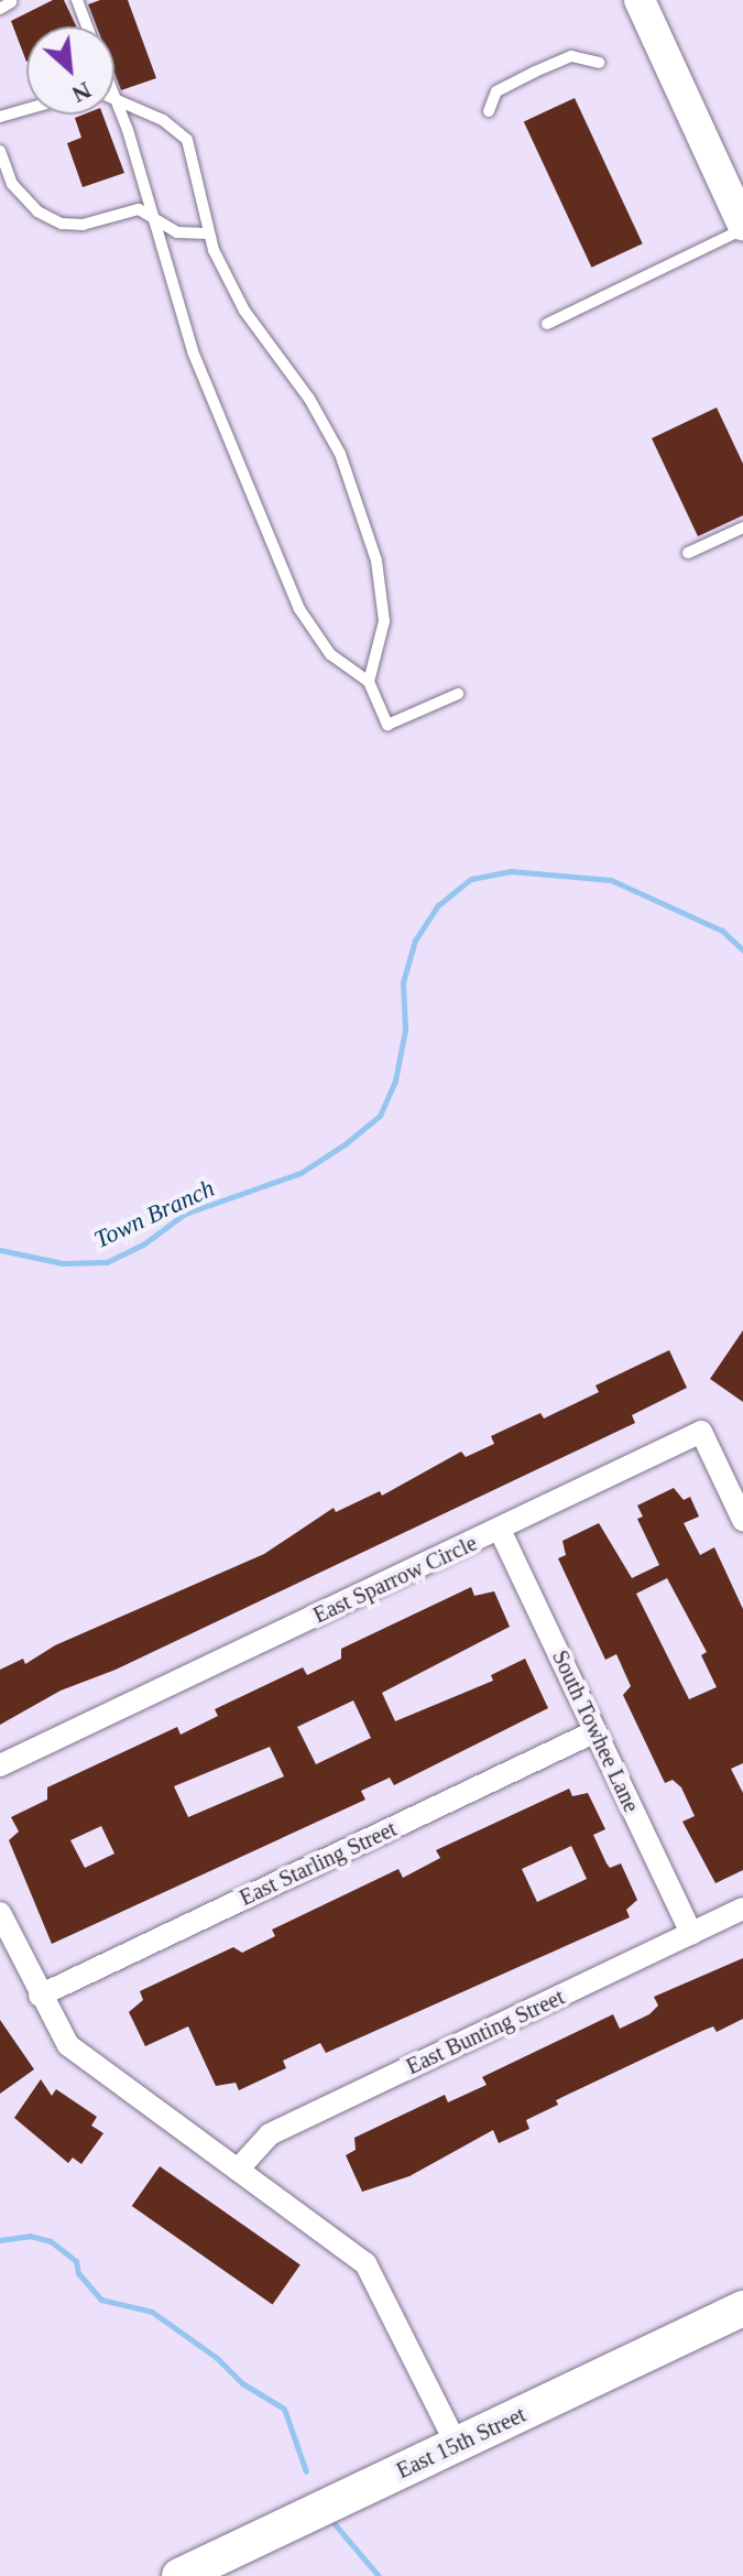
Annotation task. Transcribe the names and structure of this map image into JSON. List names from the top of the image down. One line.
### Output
{"streets":{"main road":["East 15th Street"],"street":["East Sparrow Circle","South Towhee Lane","East Starling Street","East Bunting Street"]},"crossings":[["East Sparrow Circle","South Towhee Lane"],["South Towhee Lane","East Starling Street"],["South Towhee Lane","East Bunting Street"]],"water":["Town Branch"],"north":"bottom right"}
